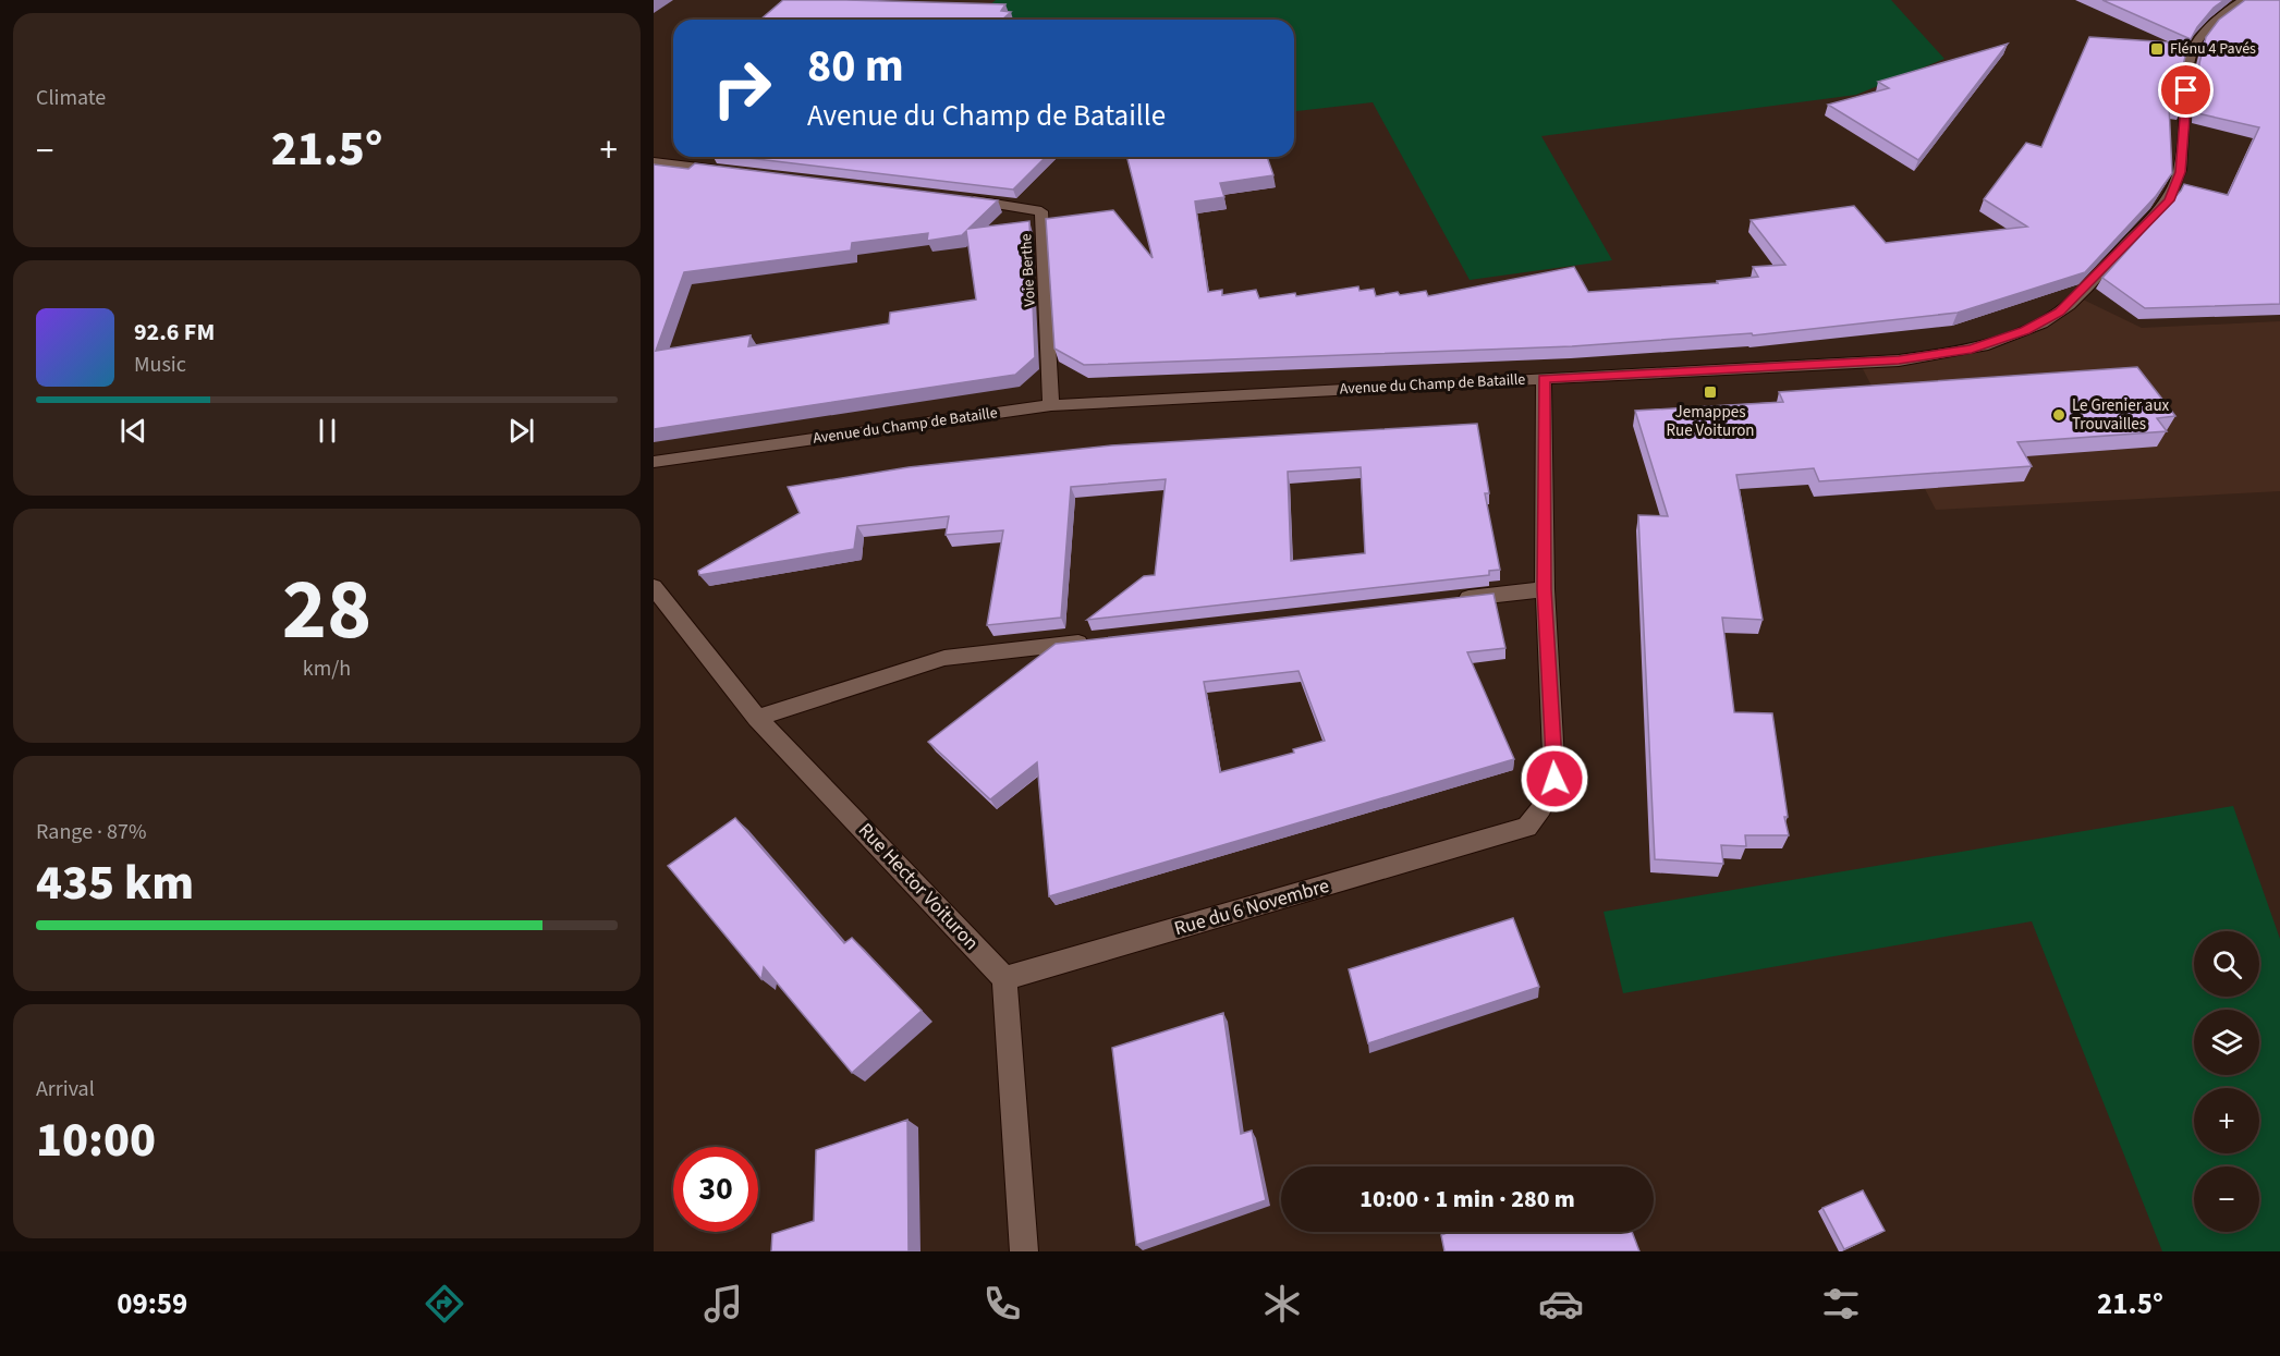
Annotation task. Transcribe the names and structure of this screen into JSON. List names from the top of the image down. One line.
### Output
{"streets":{"street":["Voie Berthe","Avenue du Champ de Bataille","Rue Hector Voituron","Rue du 6 Novembre"]},"crossings":[["Voie Berthe","Avenue du Champ de Bataille"],["Avenue du Champ de Bataille","Rue du 6 Novembre"],["Rue Hector Voituron","Rue du 6 Novembre"]],"places":{"transit":["Flénu 4 Pavés","Jemappes Rue Voituron"],"other":["Le Grenier aux Trouvailles"]},"page":{"tile":["Climate",["28","km/h"],["Range · 87%","435 km"],["Arrival","10:00"]],"turn":["80 m","Avenue du Champ de Bataille"],"heat":["−","21.5°","+"],"song":["92.6 FM","Music"],"map_buttons":["+","−"],"limit":"30","trip":"10:00 · 1 min · 280 m","tabs":["09:59","21.5°"]}}
